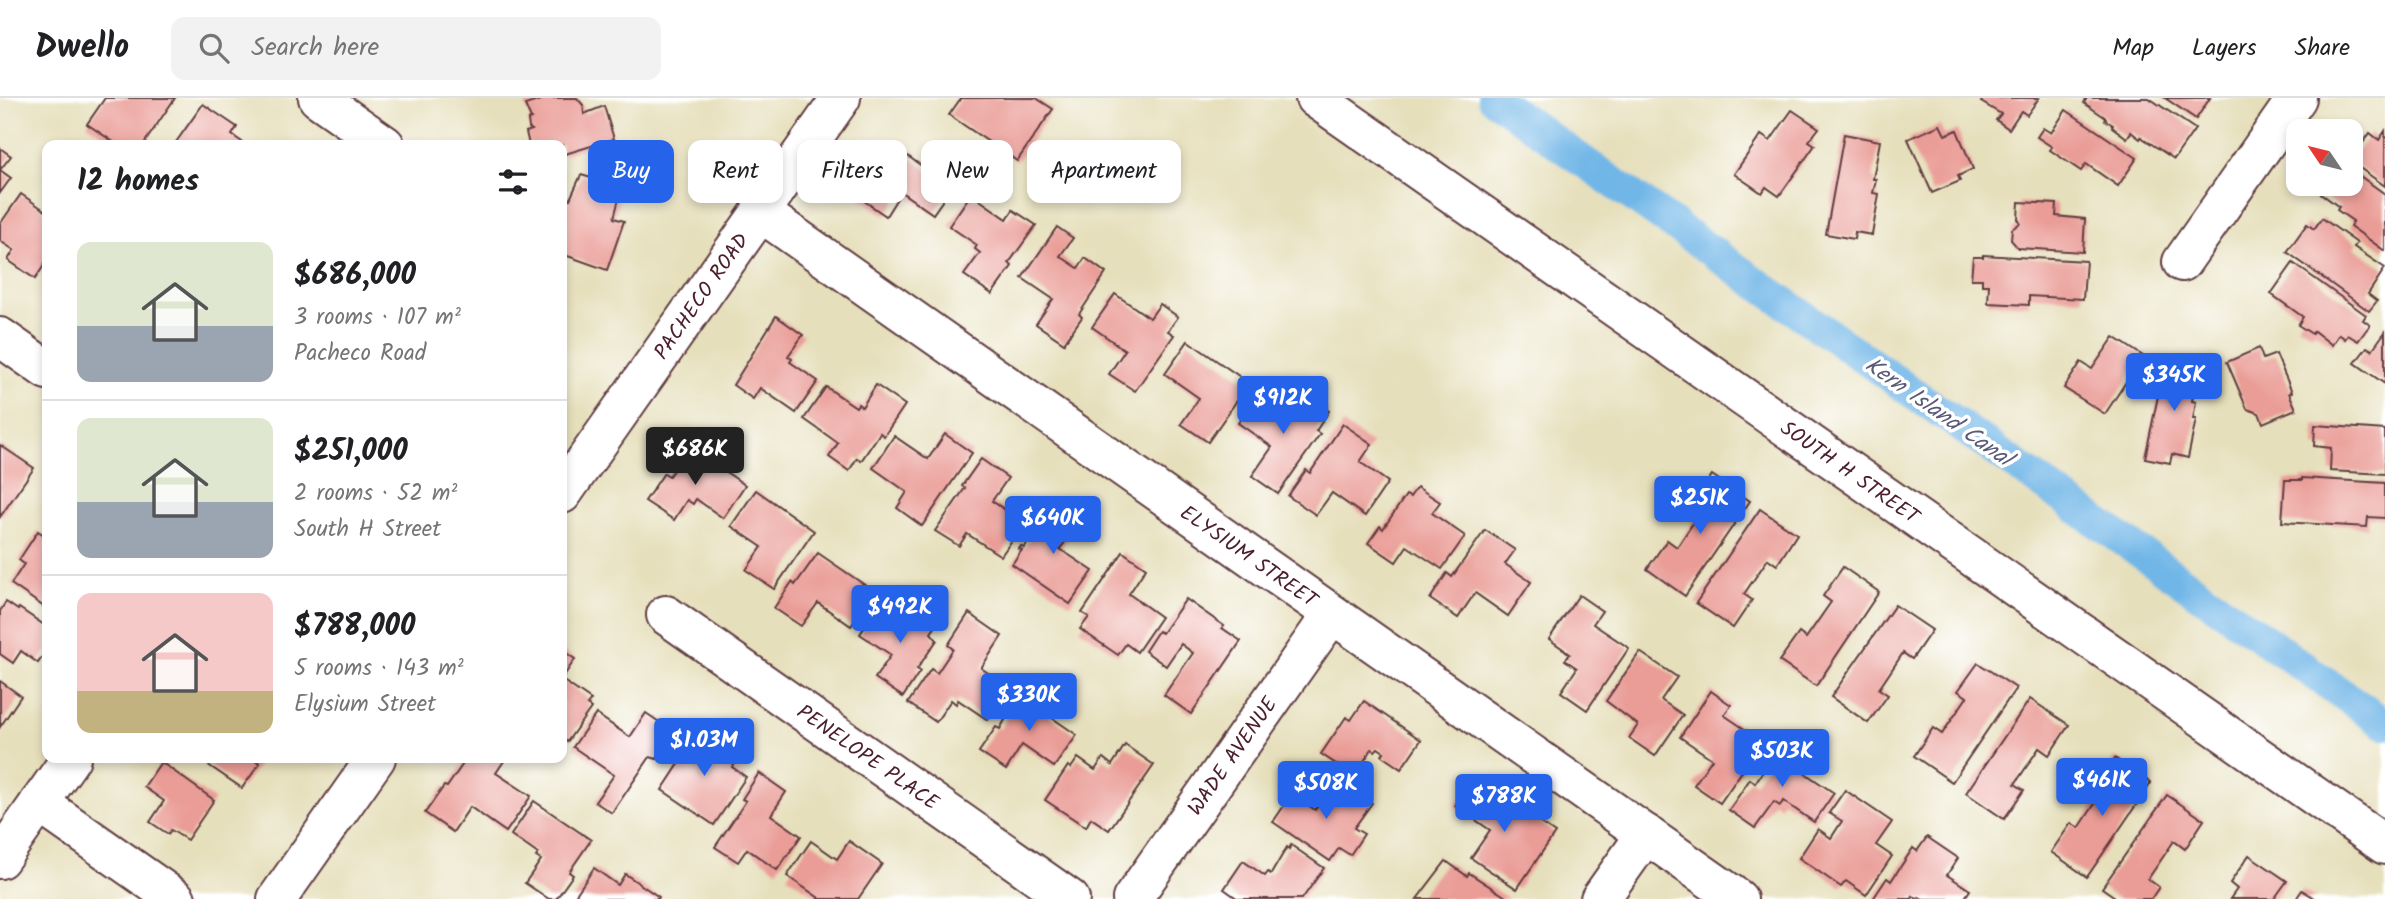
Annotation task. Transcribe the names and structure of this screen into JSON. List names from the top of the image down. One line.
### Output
{"streets":{"street":["PACHECO ROAD","SOUTH H STREET","ELYSIUM STREET","WADE AVENUE","PENELOPE PLACE"]},"crossings":[["PACHECO ROAD","ELYSIUM STREET"],["ELYSIUM STREET","WADE AVENUE"]],"water":["Kern Island Canal"],"north":"top left","page":{"header":"Dwello","search":"Search here","nav":["Map","Layers","Share"],"chip":["Buy","Rent","Filters","New","Apartment"],"heading":"12 homes","list":[{"name":"$686,000","note":"3 rooms · 107 m² · Pacheco Road"},{"name":"$251,000","note":"2 rooms · 52 m² · South H Street"},{"name":"$788,000","note":"5 rooms · 143 m² · Elysium Street"}],"price":["$345K","$912K","$686K","$251K","$640K","$492K","$330K","$1.03M","$503K","$461K","$508K","$788K"]}}
